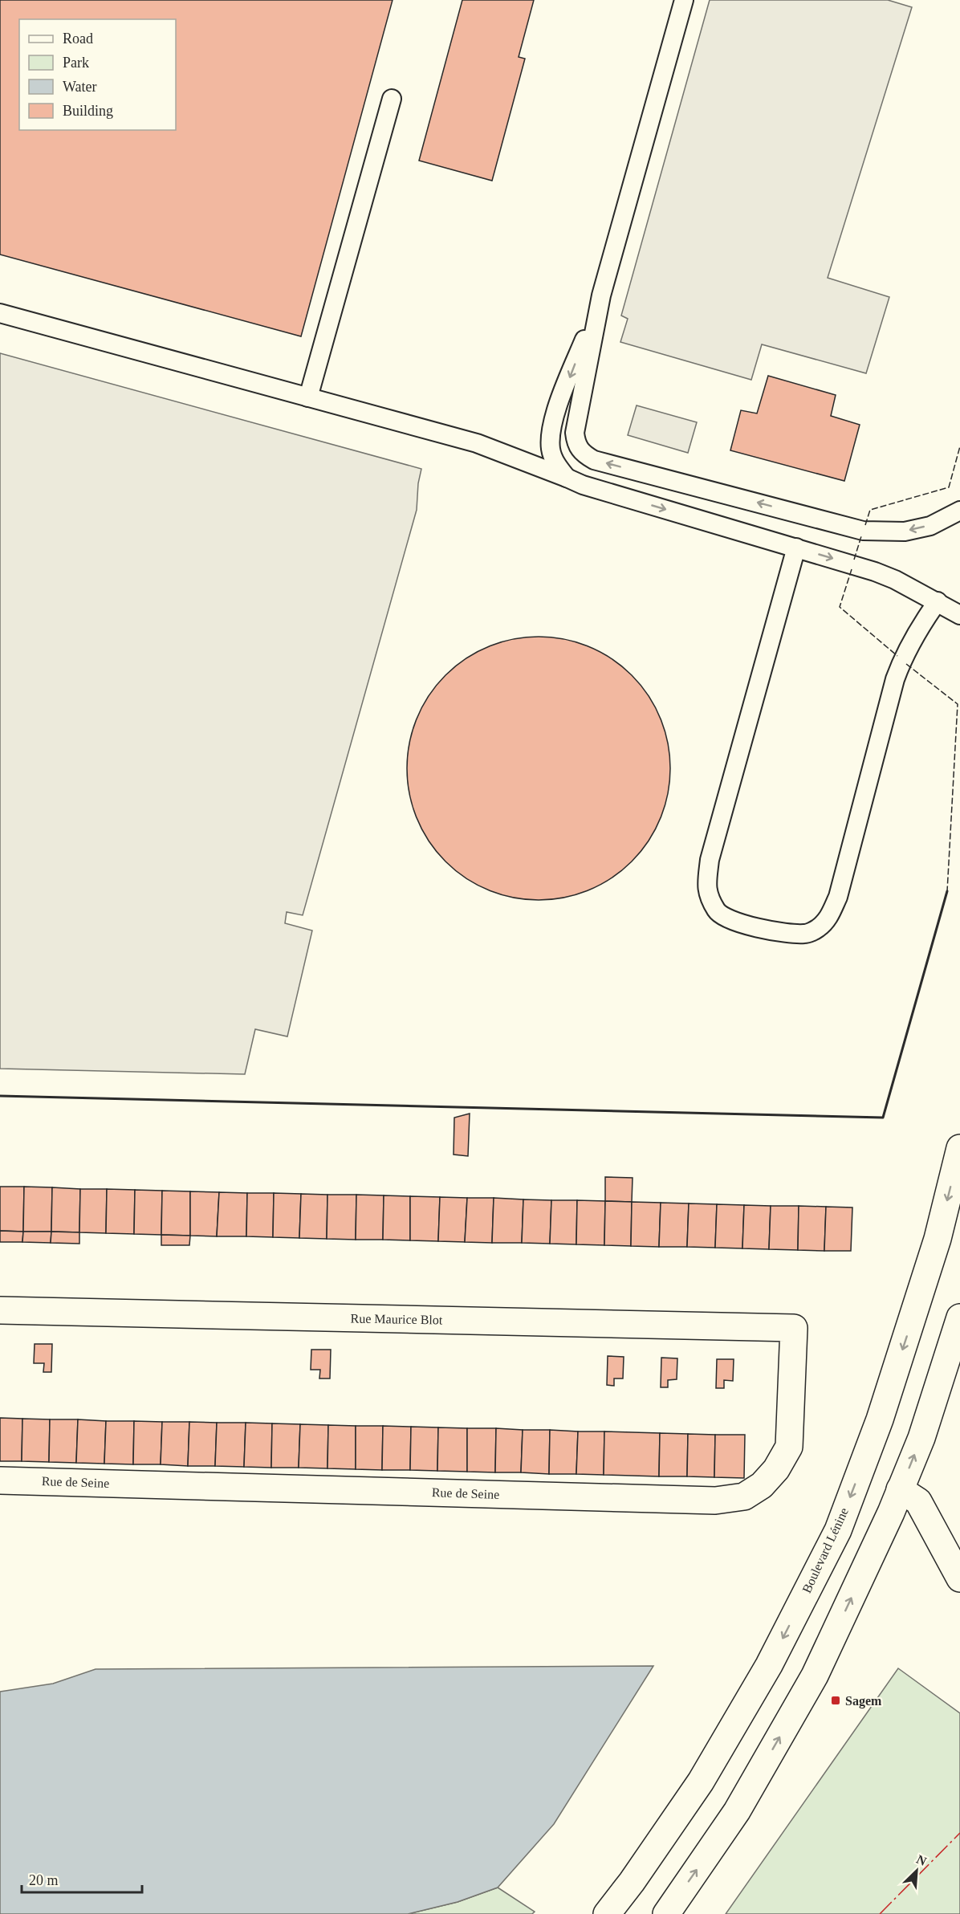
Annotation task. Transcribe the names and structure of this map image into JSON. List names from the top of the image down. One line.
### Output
{"streets":{"street":["Rue Maurice Blot","Rue de Seine","Boulevard Lénine"]},"crossings":[["Rue Maurice Blot","Rue de Seine"]],"places":{"transit":["Sagem"]},"legend":["Road","Park","Water","Building"],"scale_bar":"20 m","north":"top right"}
